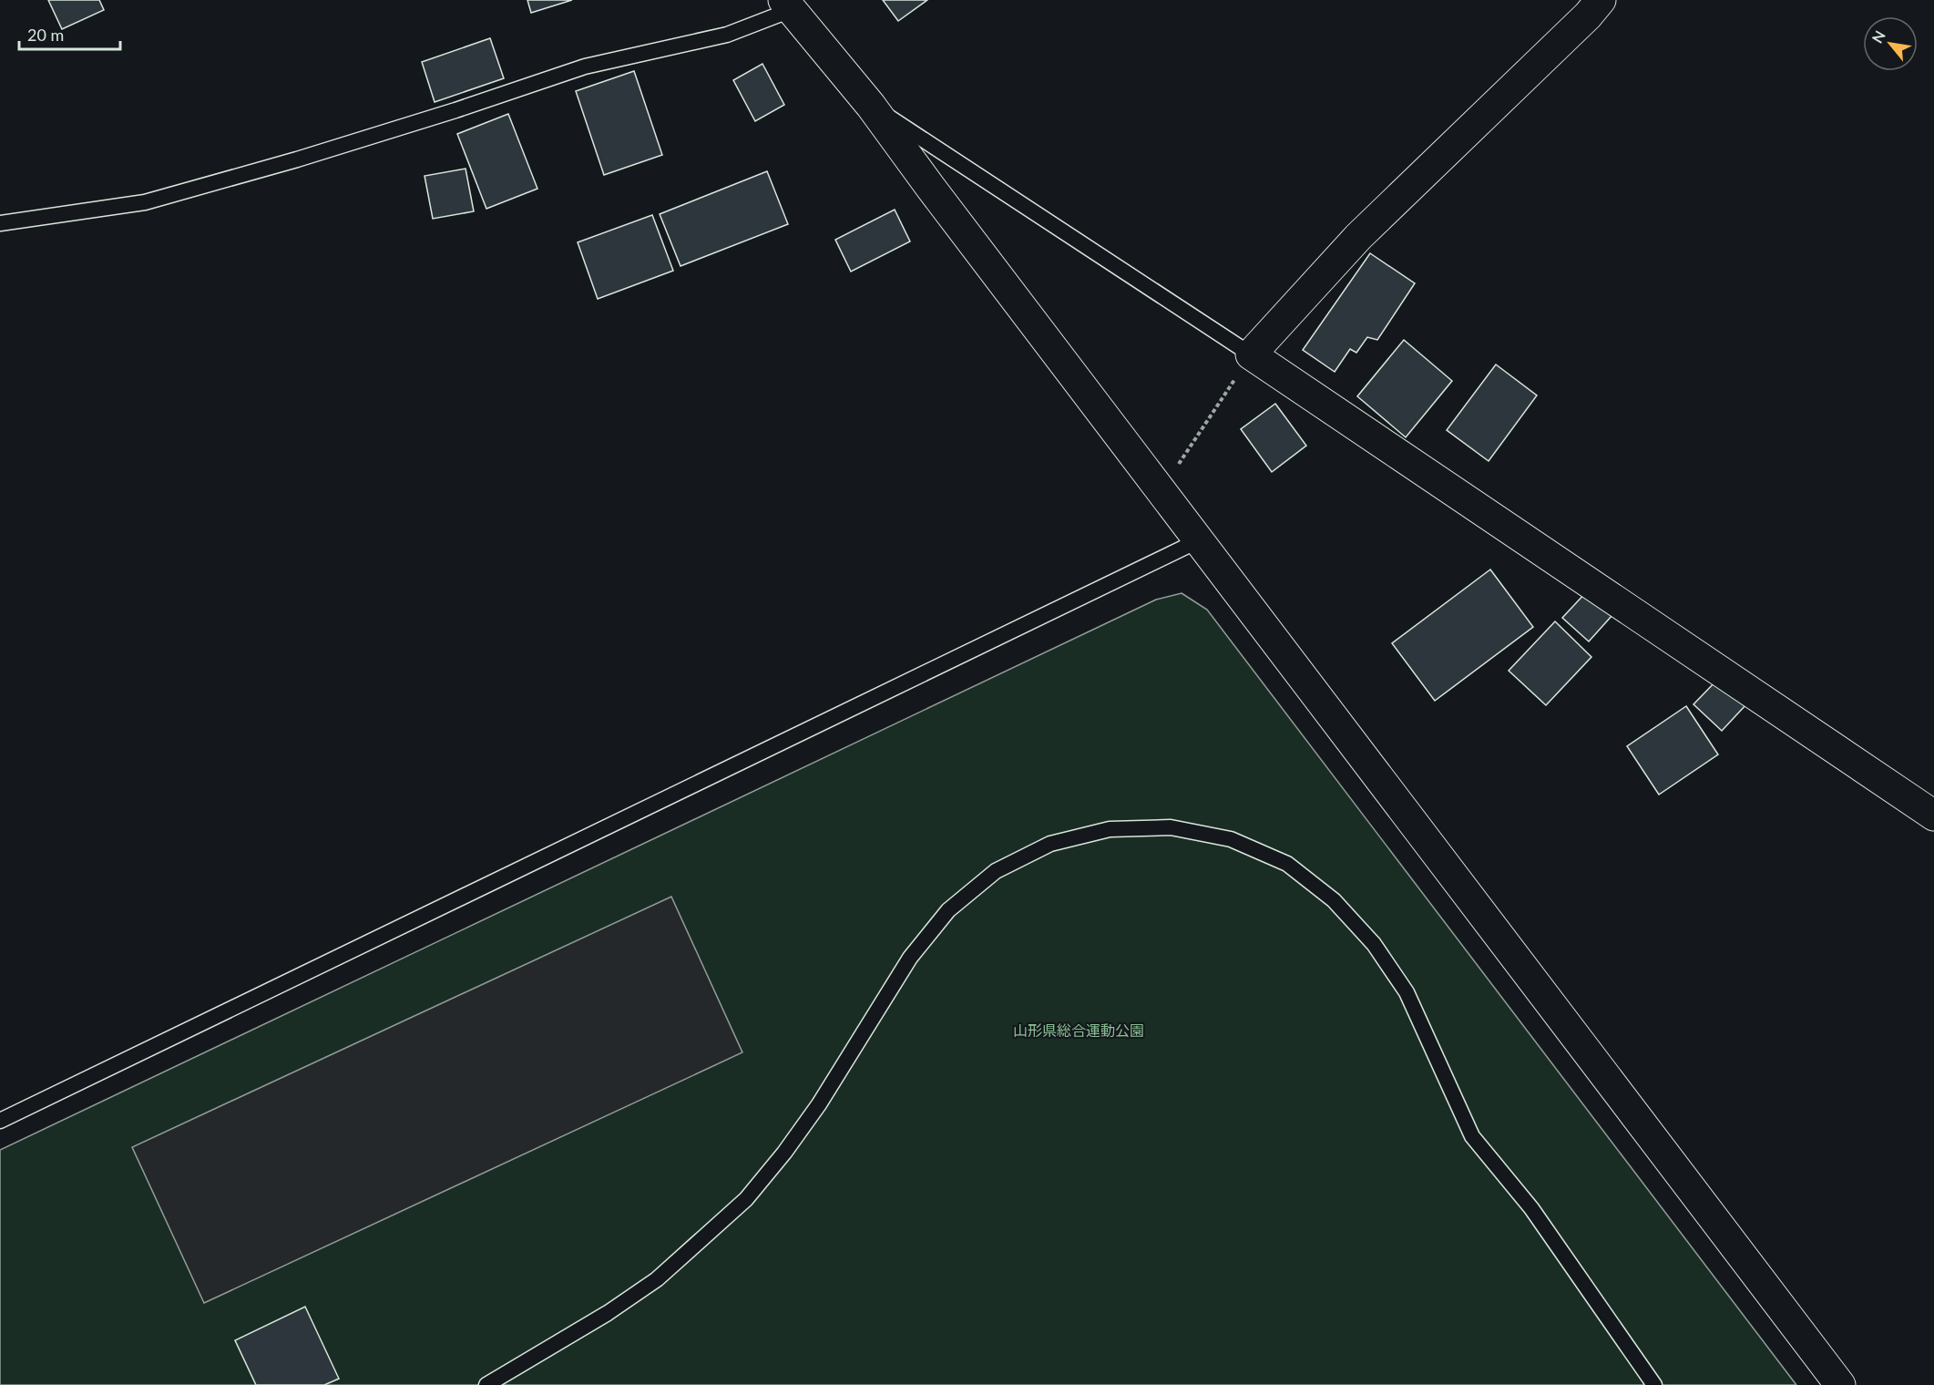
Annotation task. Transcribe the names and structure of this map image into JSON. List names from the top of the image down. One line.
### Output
{"parks":["山形県総合運動公園"],"scale_bar":"20 m","north":"top left"}
